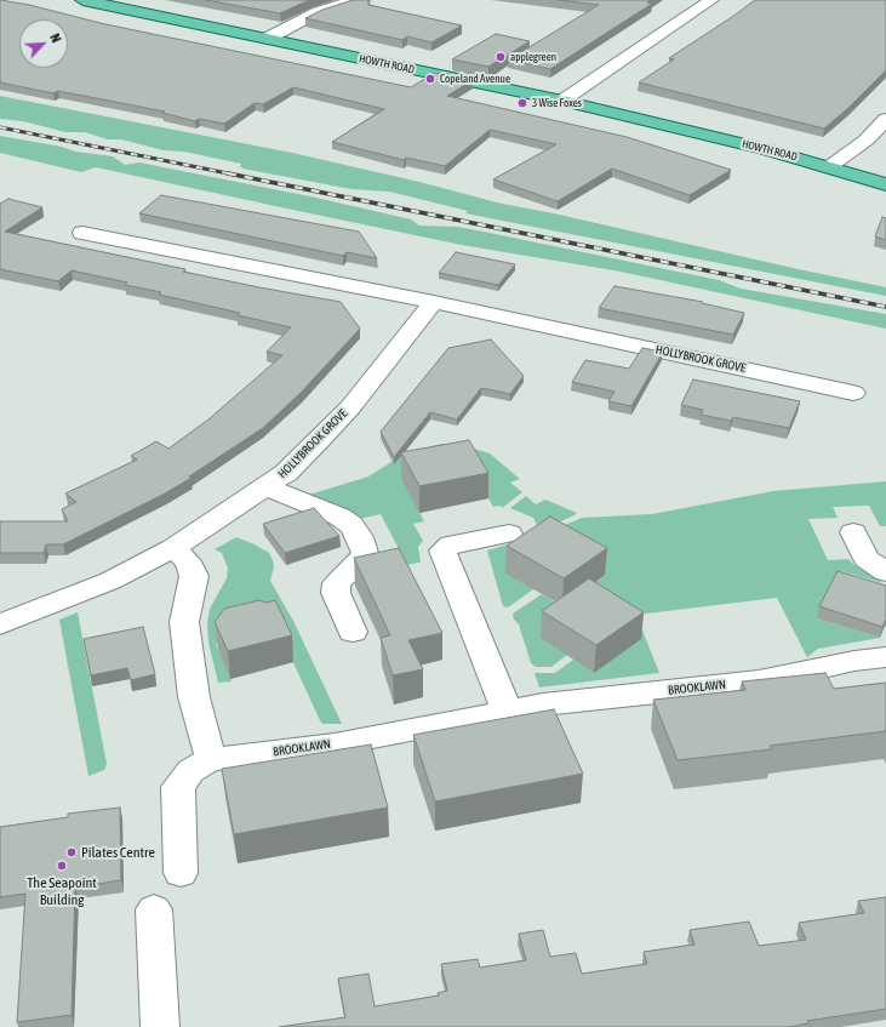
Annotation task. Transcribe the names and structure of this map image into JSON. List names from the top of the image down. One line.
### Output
{"streets":{"main road":["HOWTH ROAD"],"street":["HOLLYBROOK GROVE","BROOKLAWN"]},"places":["applegreen","Copeland Avenue","3 Wise Foxes","Pilates Centre","The Seapoint Building"],"north":"top right"}
